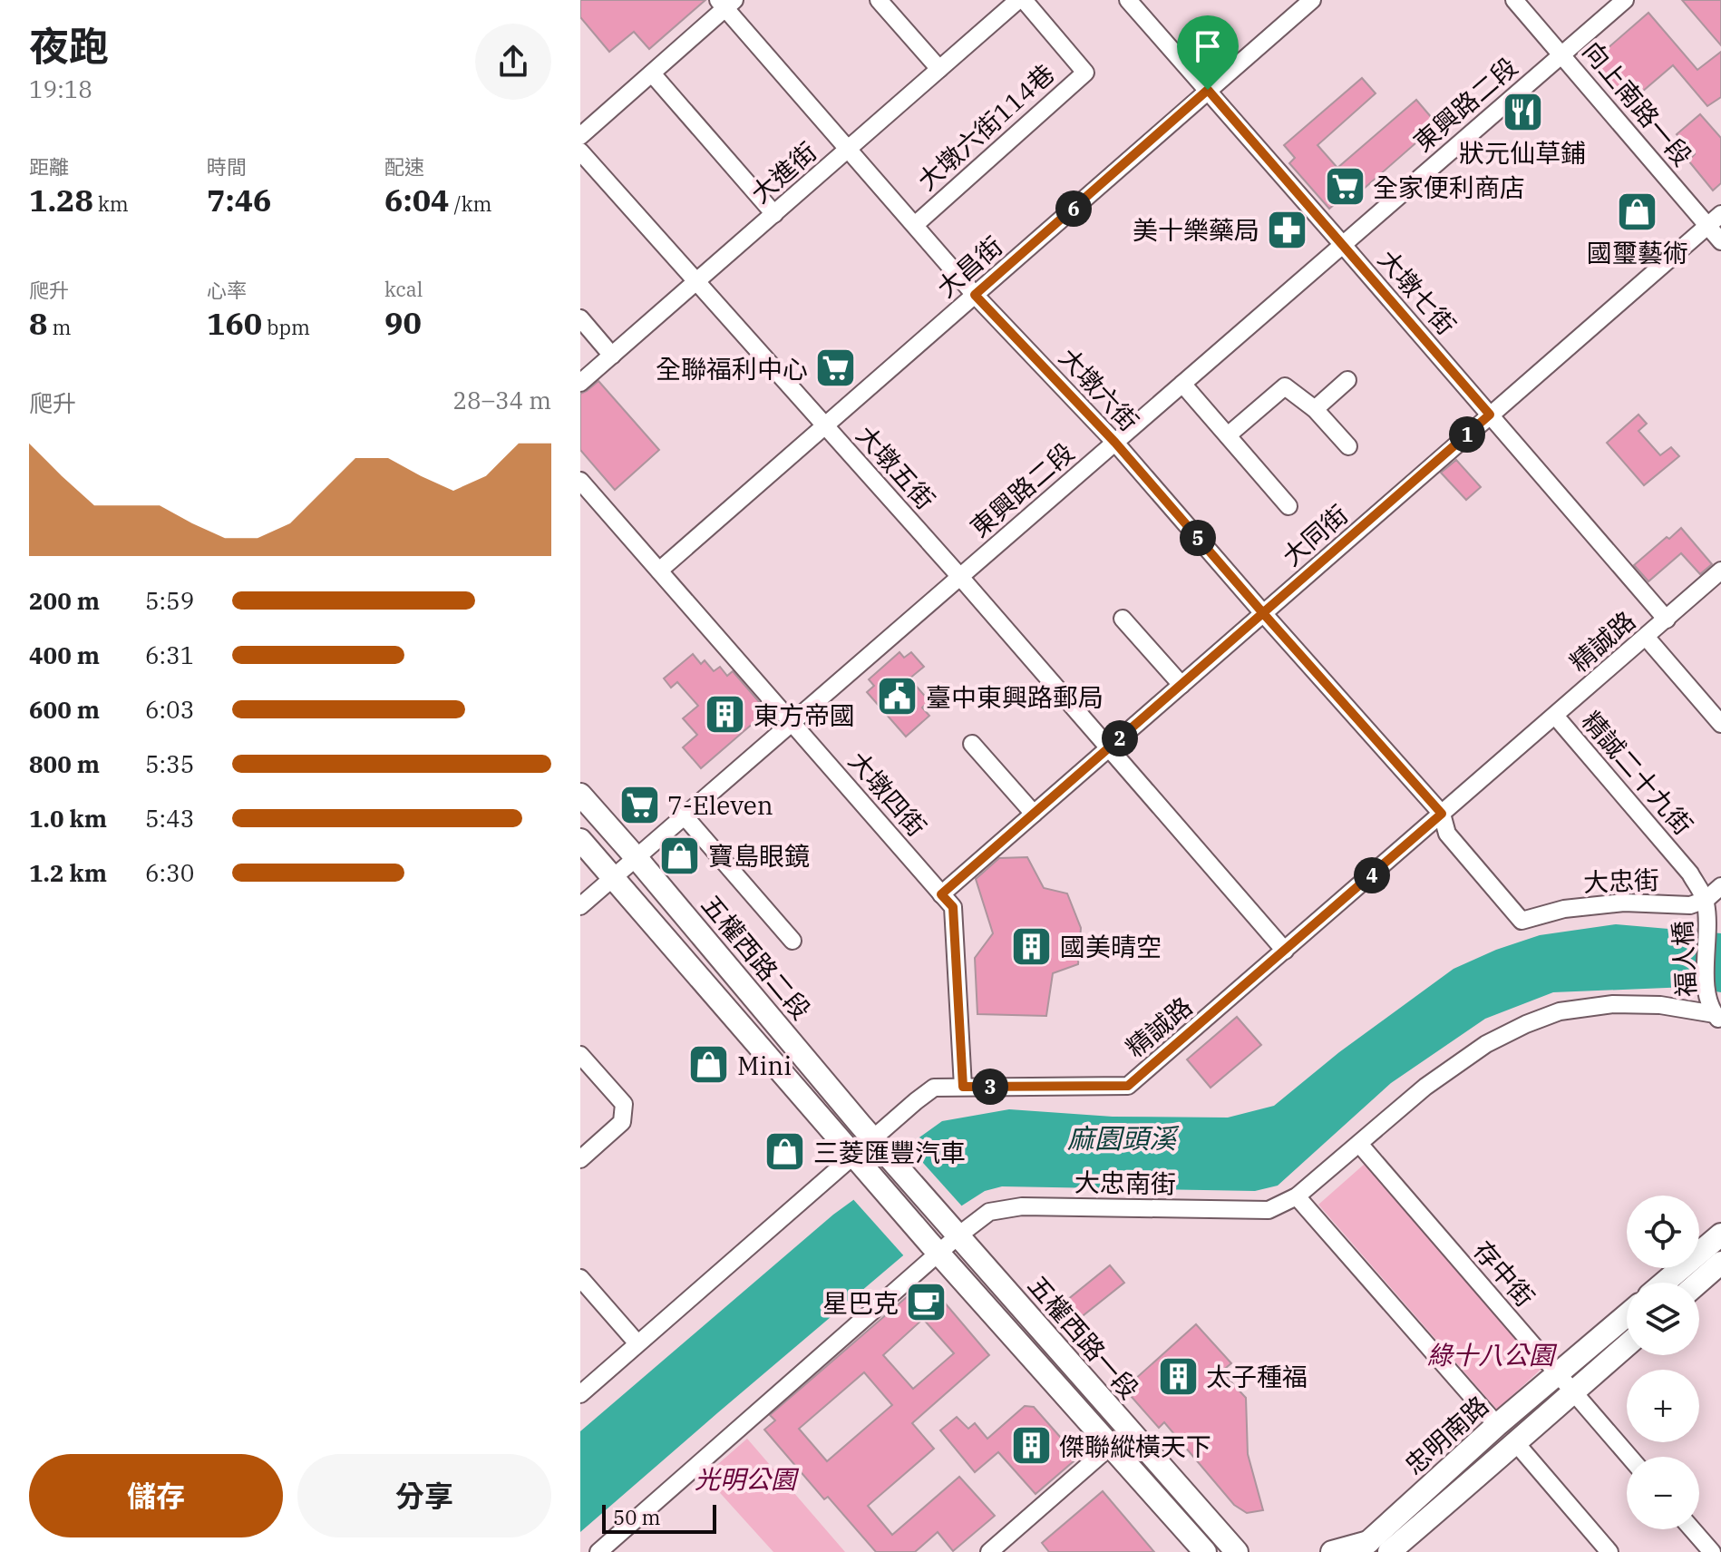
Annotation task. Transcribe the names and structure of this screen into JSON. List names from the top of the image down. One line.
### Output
{"streets":{"main road":["五權西路二段","五權西路一段","忠明南路"],"street":["向上南路一段","東興路二段","大墩六街114巷","大進街","大昌街","大墩七街","大墩六街","大墩五街","大同街","精誠路","精誠二十九街","大墩四街","大忠街","福人橋","大忠南街","存中街"]},"crossings":[["向上南路一段","東興路二段"],["向上南路一段","大同街"],["東興路二段","大墩七街"],["東興路二段","大墩六街"],["東興路二段","大墩五街"],["東興路二段","大墩四街"],["東興路二段","五權西路二段"],["大墩六街114巷","大進街"],["大墩六街114巷","大墩六街"],["大進街","大墩六街"],["大進街","大墩五街"],["大昌街","大墩七街"],["大昌街","大墩六街"],["大昌街","大墩五街"],["大昌街","大墩四街"],["大墩七街","大同街"],["大墩七街","精誠路"],["大墩六街","大同街"],["大墩六街","精誠路"],["大墩六街","大忠街"],["大墩五街","大同街"],["大墩五街","精誠路"],["大同街","大墩四街"],["精誠路","精誠二十九街"],["精誠路","大墩四街"],["精誠路","五權西路二段"],["精誠路","五權西路一段"],["精誠二十九街","大忠街"],["精誠二十九街","福人橋"],["大忠街","福人橋"],["五權西路二段","五權西路一段"],["福人橋","大忠南街"],["大忠南街","存中街"],["大忠南街","五權西路一段"],["存中街","忠明南路"]],"water":["麻園頭溪"],"parks":["綠十八公園","光明公園"],"places":{"restaurant":["狀元仙草鋪"],"supermarket":["全家便利商店","全聯福利中心","7-Eleven"],"shop":["國璽藝術","寶島眼鏡","Mini","三菱匯豐汽車"],"pharmacy":["美十樂藥局"],"public building":["臺中東興路郵局"],"building":["東方帝國","國美晴空","太子種福","傑聯縱橫天下"],"cafe":["星巴克"]},"scale_bar":"50 m","page":{"heading":["夜跑","19:18"],"stats":[["距離","1.28 km"],["時間","7:46"],["配速","6:04 /km"],["爬升","8 m"],["心率","160 bpm"],["kcal","90"]],"pins":["6","1","5","2","4","3"],"chart":["爬升","28–34 m"],"list":[{"name":"200 m","note":"5:59"},{"name":"400 m","note":"6:31"},{"name":"600 m","note":"6:03"},{"name":"800 m","note":"5:35"},{"name":"1.0 km","note":"5:43"},{"name":"1.2 km","note":"6:30"}],"map_buttons":["+","−"],"buttons":["儲存","分享"],"scale":"50 m"}}
